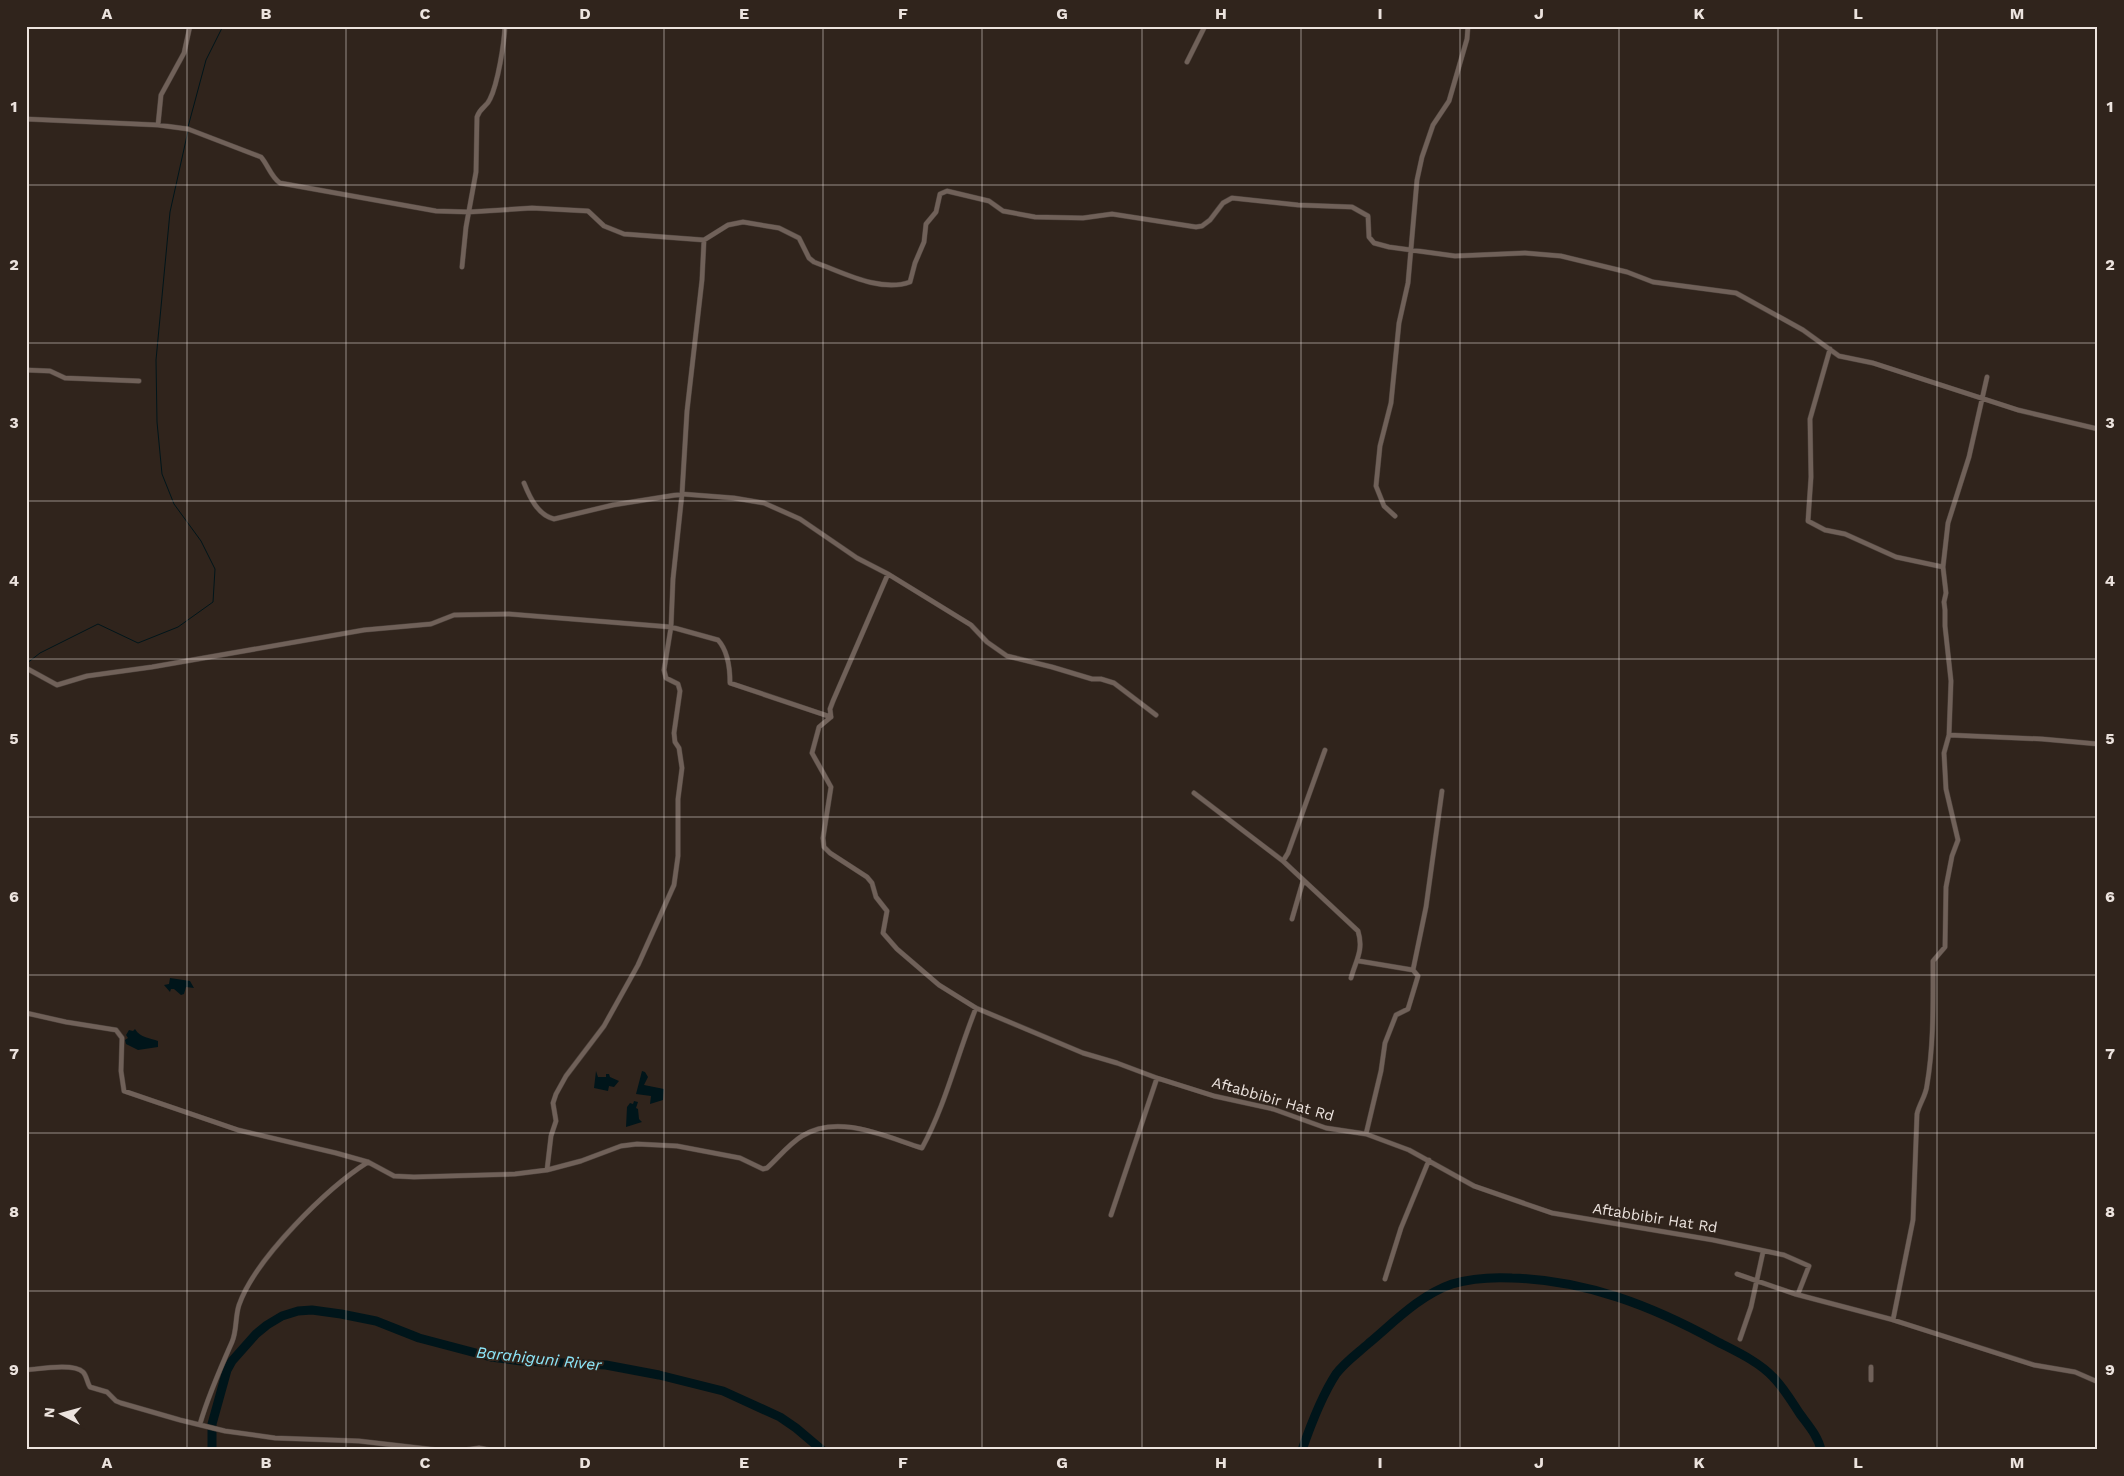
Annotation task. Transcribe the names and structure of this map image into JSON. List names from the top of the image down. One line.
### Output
{"streets":{"street":["Aftabbibir Hat Rd"]},"water":["Barahiguni River"],"north":"left","grid":{"columns":["A","B","C","D","E","F","G","H","I","J","K","L","M"],"rows":["1","2","3","4","5","6","7","8","9"]}}
